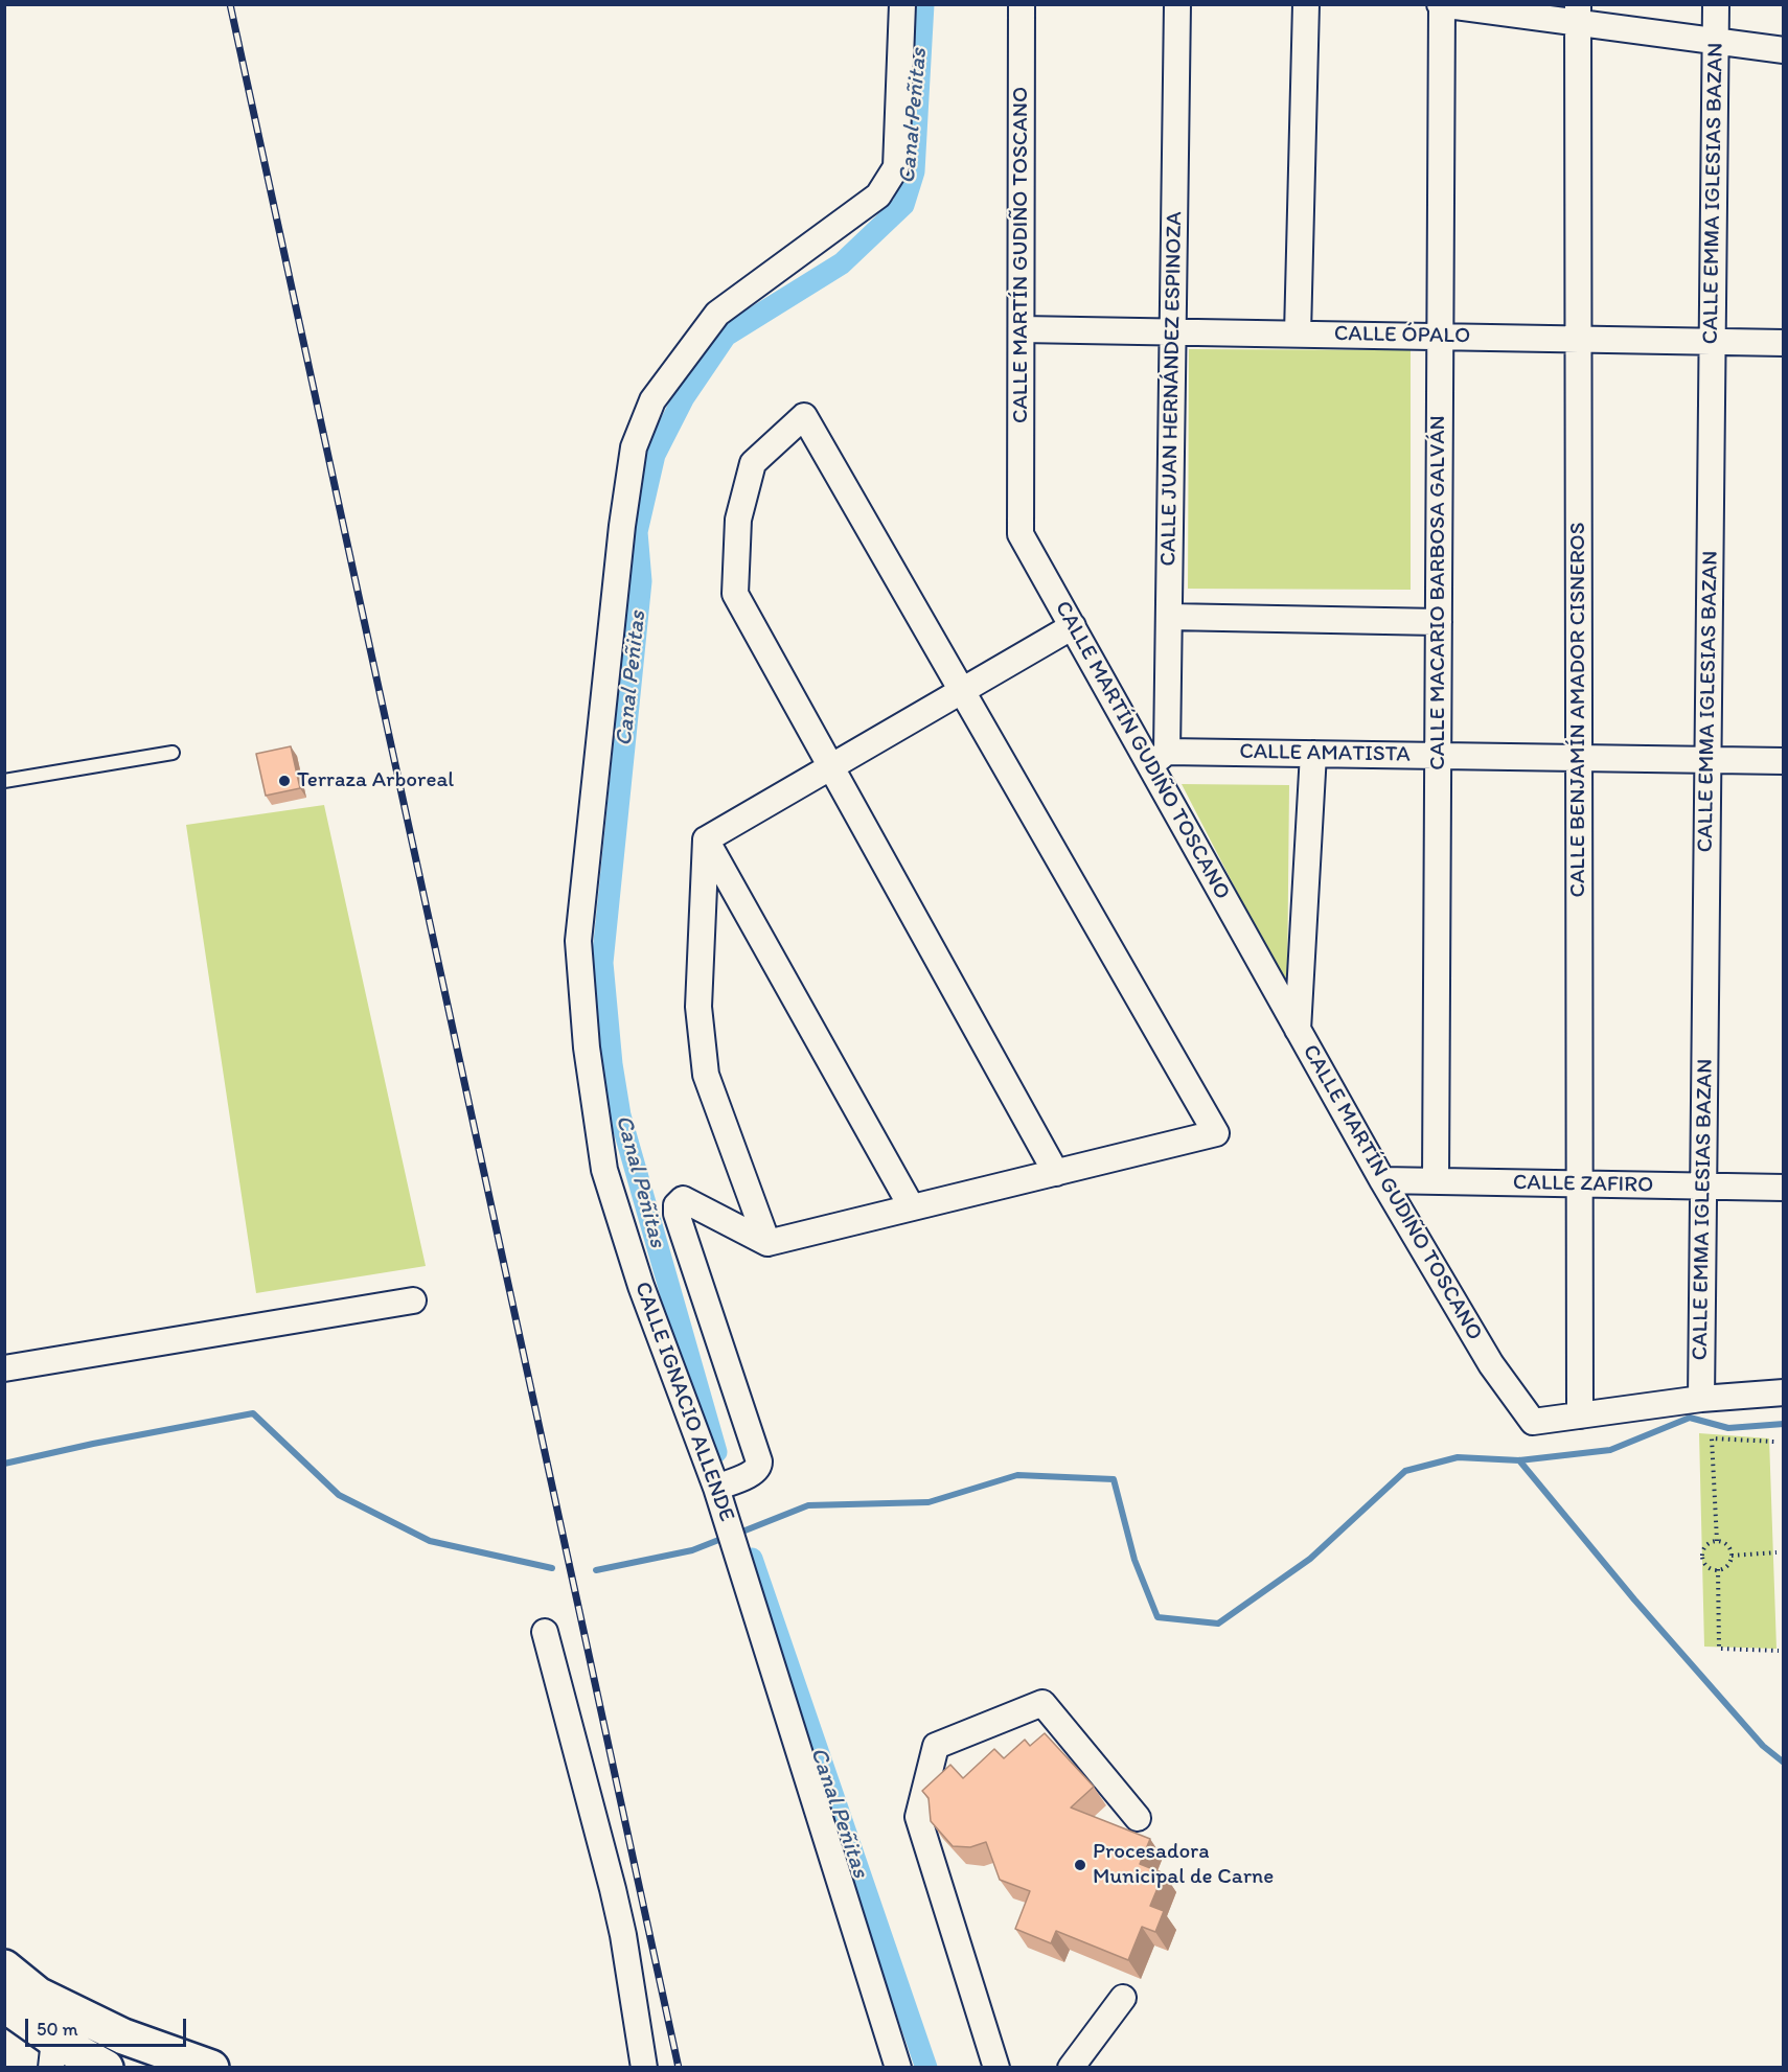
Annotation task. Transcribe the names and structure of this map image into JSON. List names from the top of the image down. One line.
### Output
{"streets":{"street":["CALLE EMMA IGLESIAS BAZAN","CALLE MARTÍN GUDIÑO TOSCANO","CALLE ÓPALO","CALLE JUAN HERNÁNDEZ ESPINOZA","CALLE MACARIO BARBOSA GALVÁN","CALLE BENJAMÍN AMADOR CISNEROS","CALLE AMATISTA","CALLE ZAFIRO","CALLE IGNACIO ALLENDE"]},"crossings":[["CALLE EMMA IGLESIAS BAZAN","CALLE ÓPALO"],["CALLE EMMA IGLESIAS BAZAN","CALLE AMATISTA"],["CALLE EMMA IGLESIAS BAZAN","CALLE ZAFIRO"],["CALLE MARTÍN GUDIÑO TOSCANO","CALLE ÓPALO"],["CALLE MARTÍN GUDIÑO TOSCANO","CALLE JUAN HERNÁNDEZ ESPINOZA"],["CALLE MARTÍN GUDIÑO TOSCANO","CALLE BENJAMÍN AMADOR CISNEROS"],["CALLE MARTÍN GUDIÑO TOSCANO","CALLE AMATISTA"],["CALLE MARTÍN GUDIÑO TOSCANO","CALLE ZAFIRO"],["CALLE ÓPALO","CALLE JUAN HERNÁNDEZ ESPINOZA"],["CALLE ÓPALO","CALLE MACARIO BARBOSA GALVÁN"],["CALLE ÓPALO","CALLE BENJAMÍN AMADOR CISNEROS"],["CALLE JUAN HERNÁNDEZ ESPINOZA","CALLE AMATISTA"],["CALLE MACARIO BARBOSA GALVÁN","CALLE AMATISTA"],["CALLE MACARIO BARBOSA GALVÁN","CALLE ZAFIRO"],["CALLE BENJAMÍN AMADOR CISNEROS","CALLE AMATISTA"],["CALLE BENJAMÍN AMADOR CISNEROS","CALLE ZAFIRO"]],"water":["Canal Peñitas"],"places":["Terraza Arboreal","Procesadora Municipal de Carne"],"scale_bar":"50 m"}
